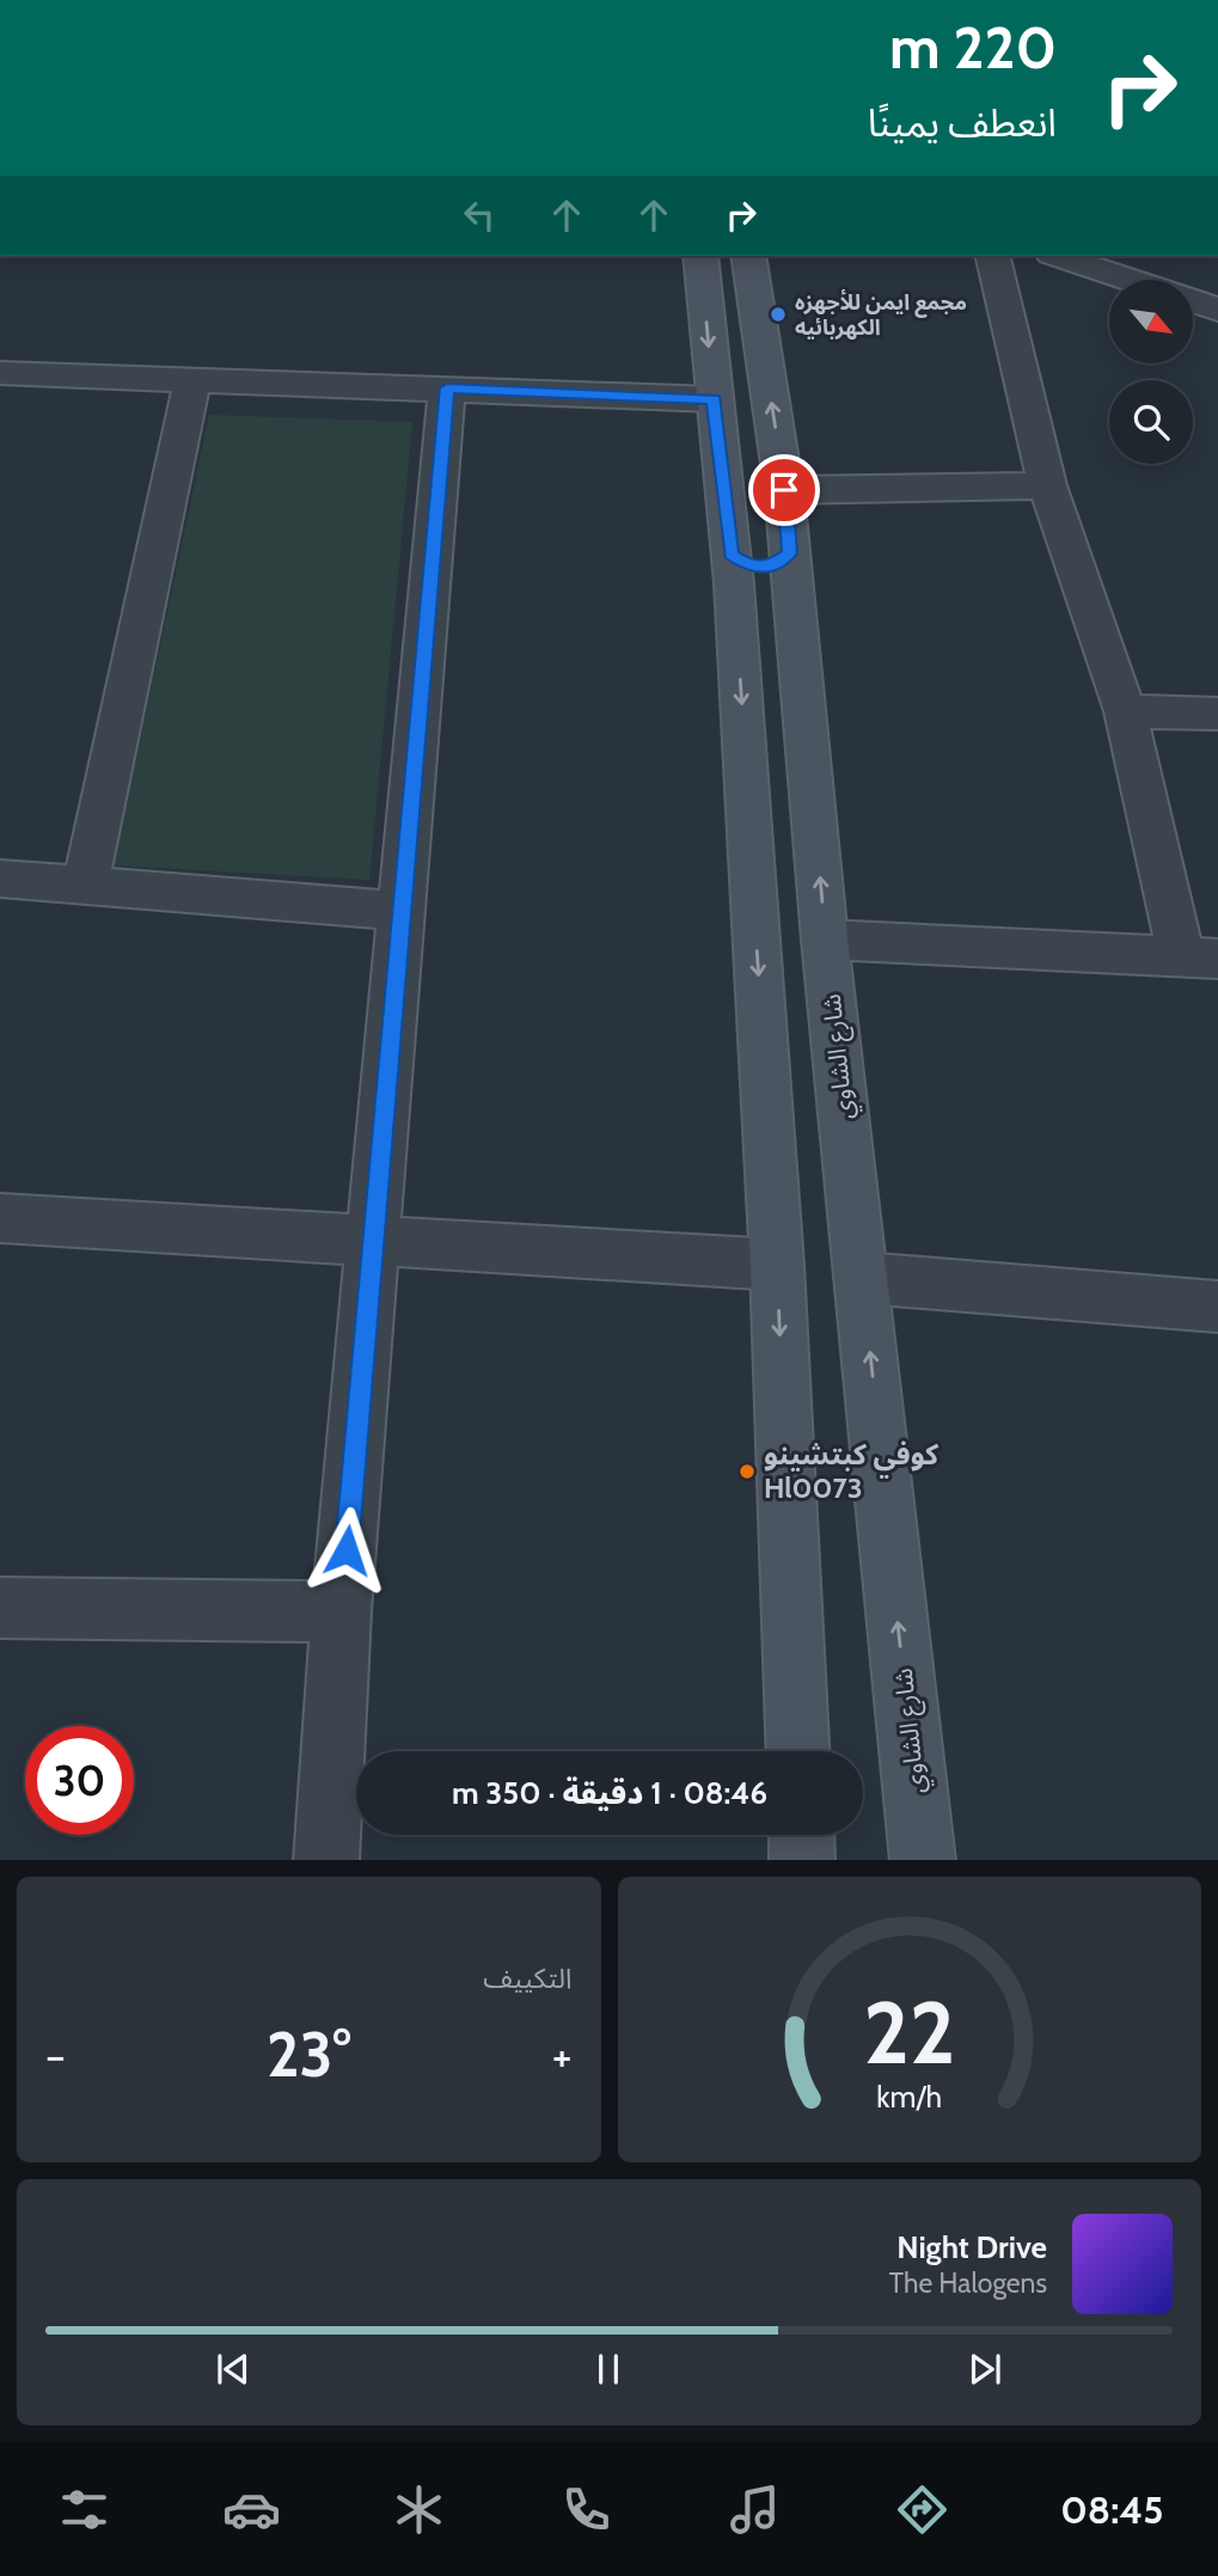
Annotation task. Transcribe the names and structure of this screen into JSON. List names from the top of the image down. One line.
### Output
{"streets":{"street":["شارع الشاوي"]},"places":["مجمع ايمن للأجهزه الكهربائيه","كوفي كبتشينو Hl0073"],"north":"bottom right","page":{"turn":["220 m","انعطف يمينًا"],"limit":"30","trip":"08:46 · 1 دقيقة · 350 m","tile":"التكييف","heat":["−","23°","+"],"song":["Night Drive","The Halogens"],"tabs":"08:45","gauge":["22","km/h"]}}
